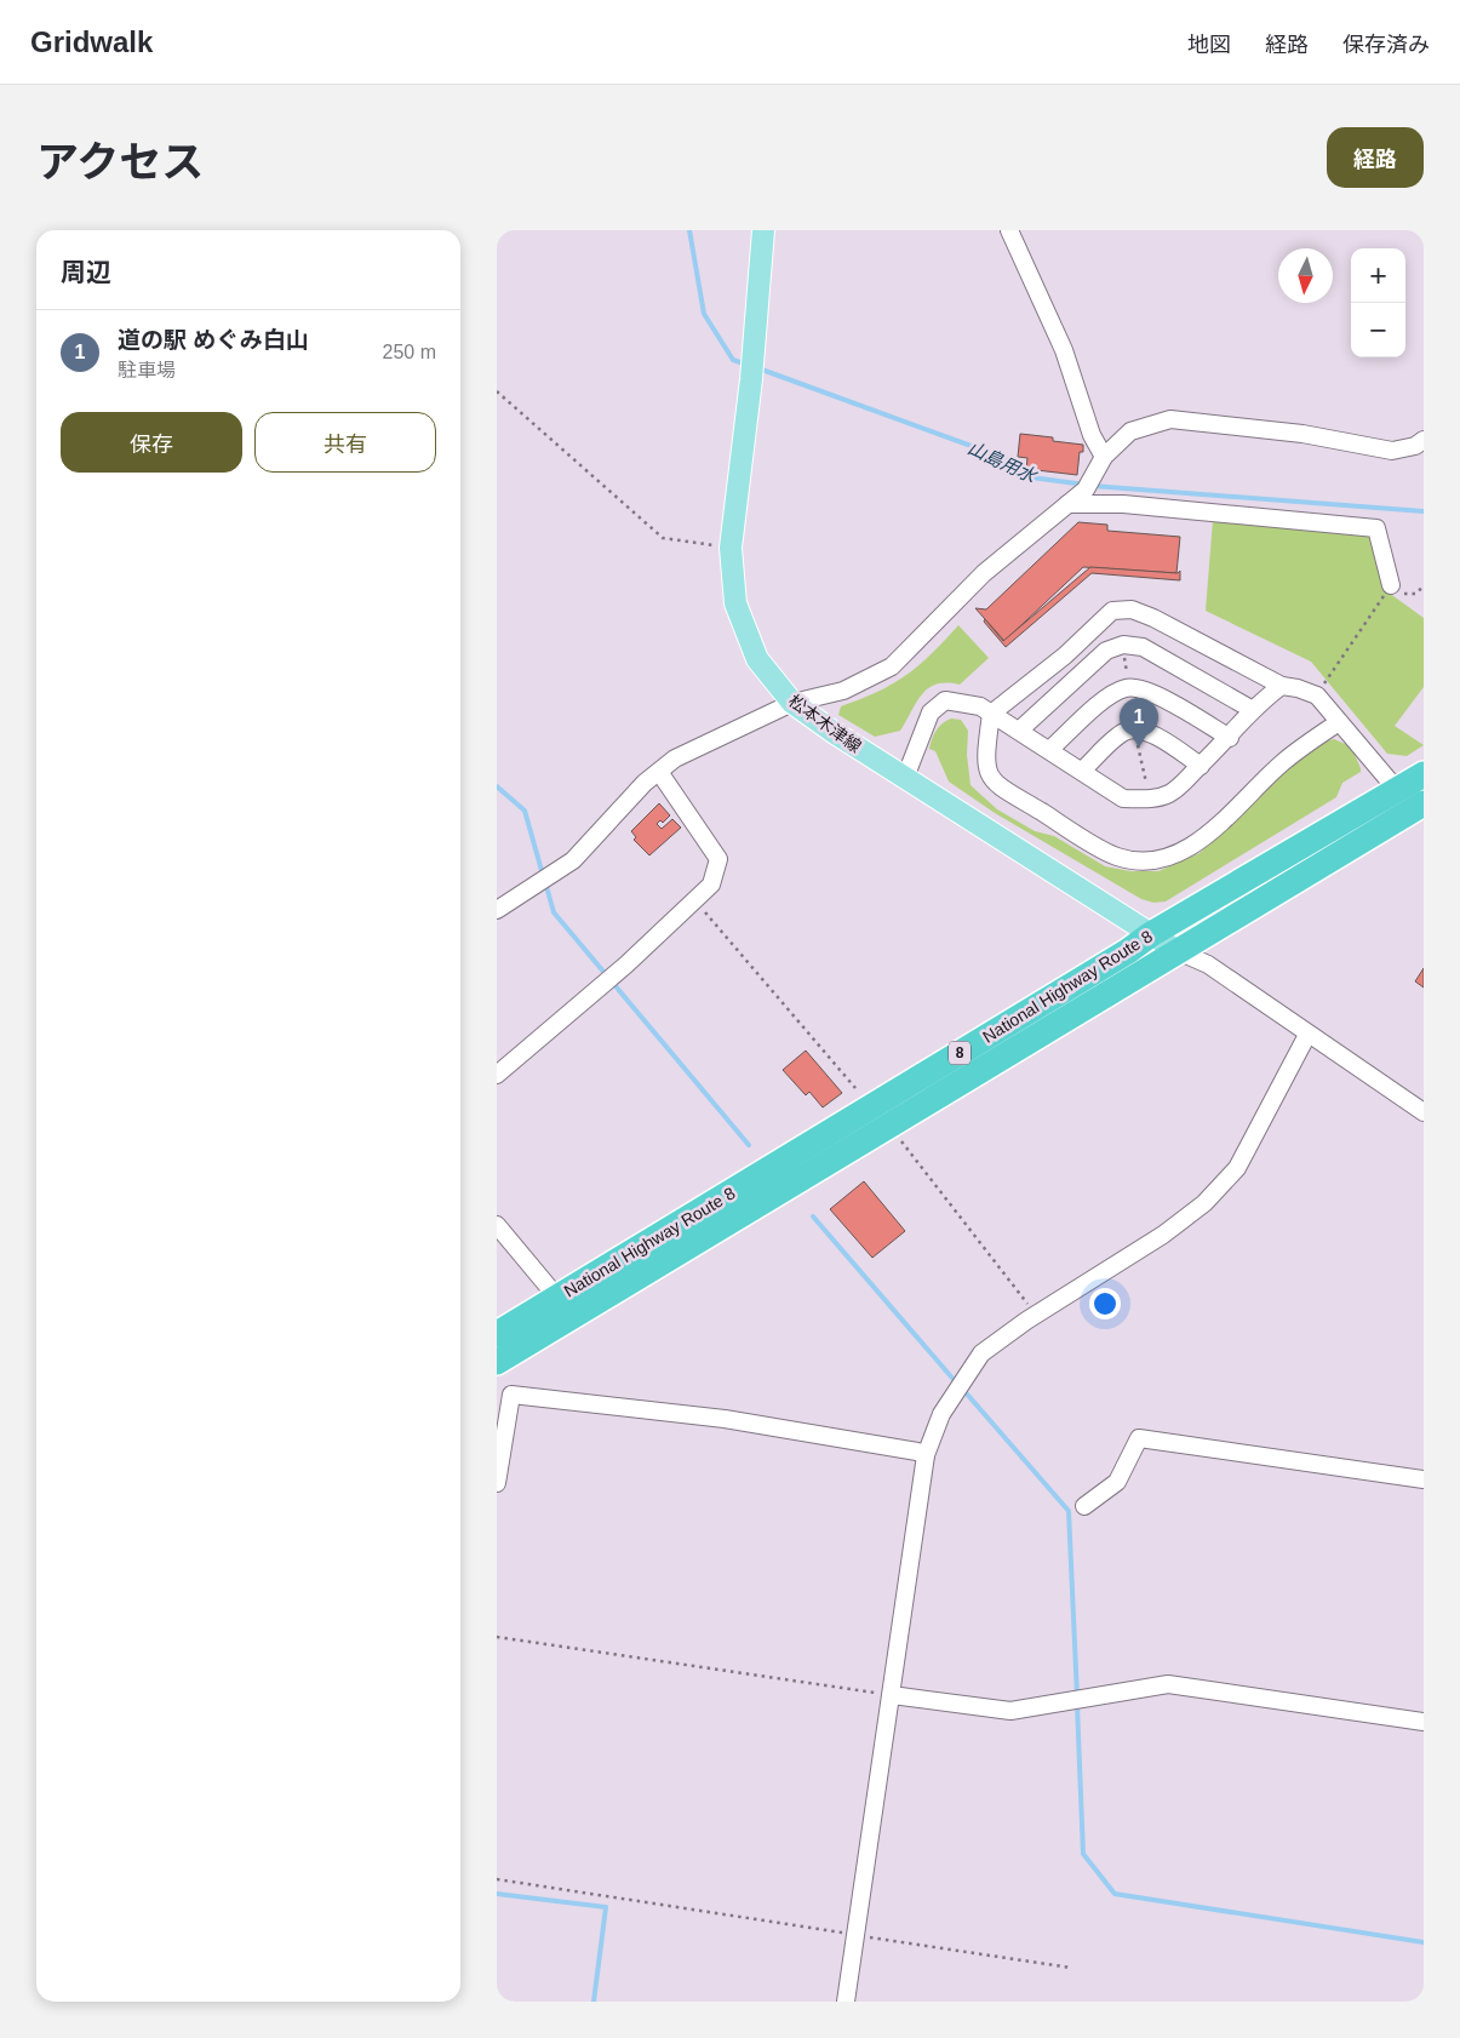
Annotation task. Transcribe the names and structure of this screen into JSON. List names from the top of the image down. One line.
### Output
{"streets":{"highway":["National Highway Route 8","8"],"main road":["松本木津線"]},"crossings":[["松本木津線","National Highway Route 8"]],"water":["山島用水"],"north":"bottom","page":{"header":"Gridwalk","nav":["地図","経路","保存済み"],"title":"アクセス","buttons":["経路",["保存","共有"]],"heading":"周辺","map_buttons":["+","−"],"list":[{"mark":"1","name":"道の駅 めぐみ白山","note":"駐車場","value":"250 m"}],"pins":"1"}}
